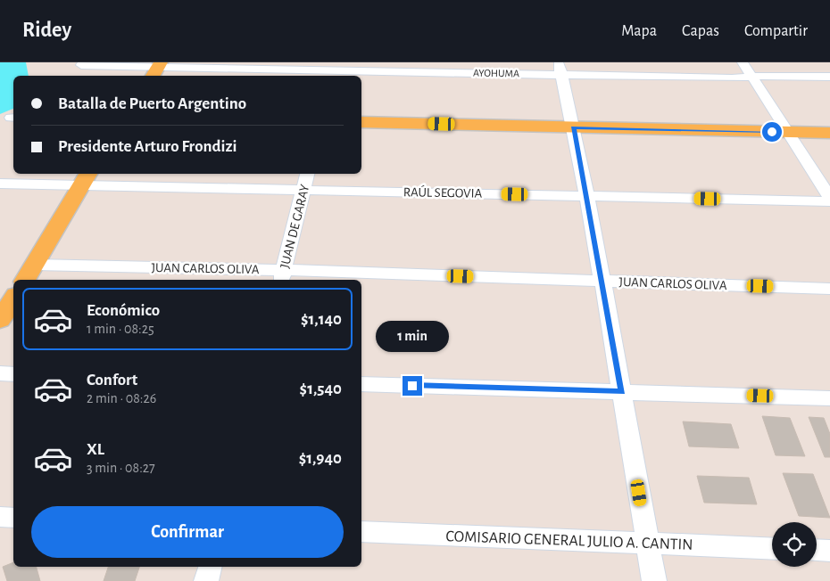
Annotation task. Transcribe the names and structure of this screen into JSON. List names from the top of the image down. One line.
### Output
{"streets":{"street":["AYOHUMA","RAÚL SEGOVIA","JUAN DE GARAY","JUAN CARLOS OLIVA","COMISARIO GENERAL JULIO A. CANTIN"]},"crossings":[["RAÚL SEGOVIA","JUAN DE GARAY"],["JUAN DE GARAY","JUAN CARLOS OLIVA"]],"page":{"header":"Ridey","nav":["Mapa","Capas","Compartir"],"banner":["Batalla de Puerto Argentino","Presidente Arturo Frondizi"],"list":[{"name":"Económico","note":"1 min · 08:25","value":"$1,140"},{"name":"Confort","note":"2 min · 08:26","value":"$1,540"},{"name":"XL","note":"3 min · 08:27","value":"$1,940"}],"bubble":"1 min","buttons":"Confirmar"}}
